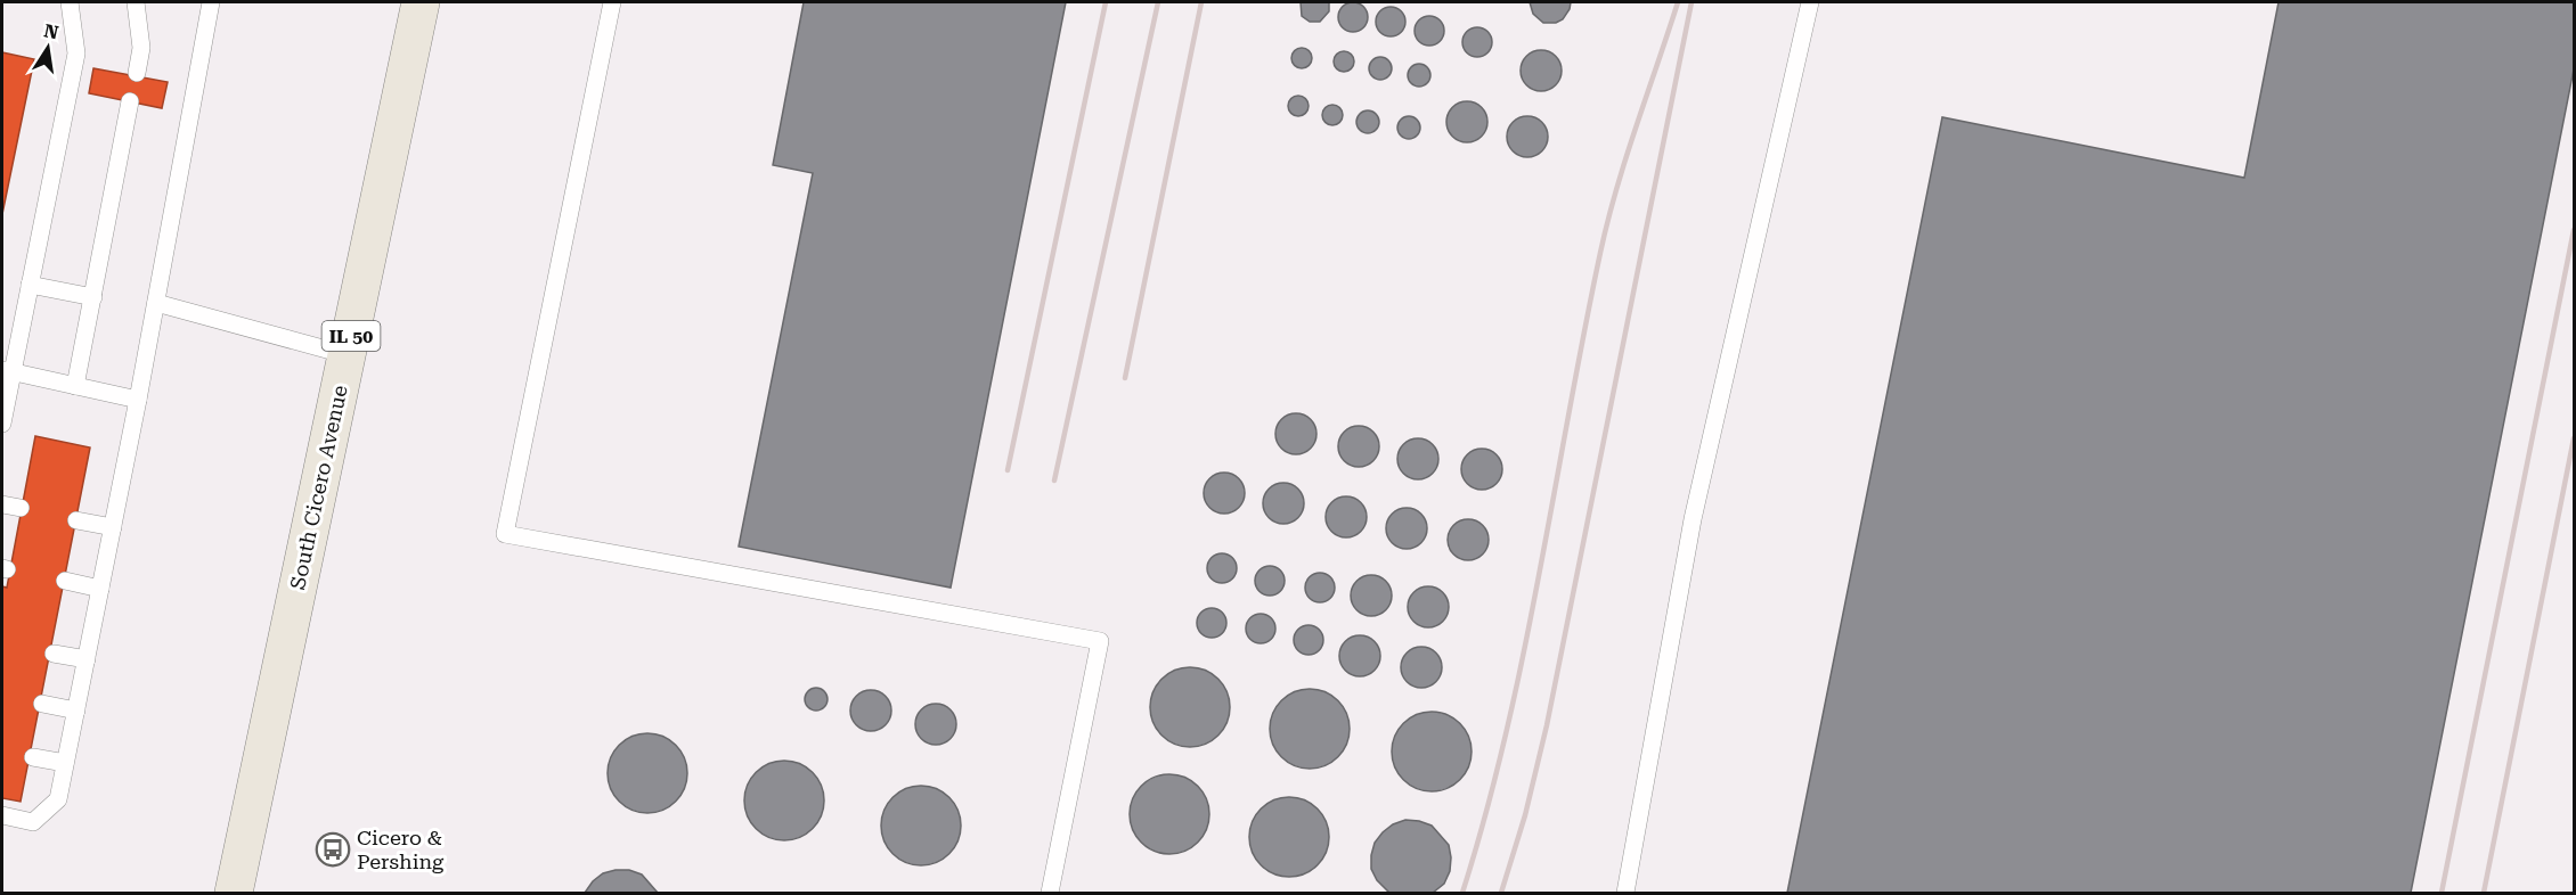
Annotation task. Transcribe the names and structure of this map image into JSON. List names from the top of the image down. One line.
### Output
{"streets":{"main road":["IL 50","South Cicero Avenue"]},"places":{"bus stop":["Cicero & Pershing"]},"north":"top"}
